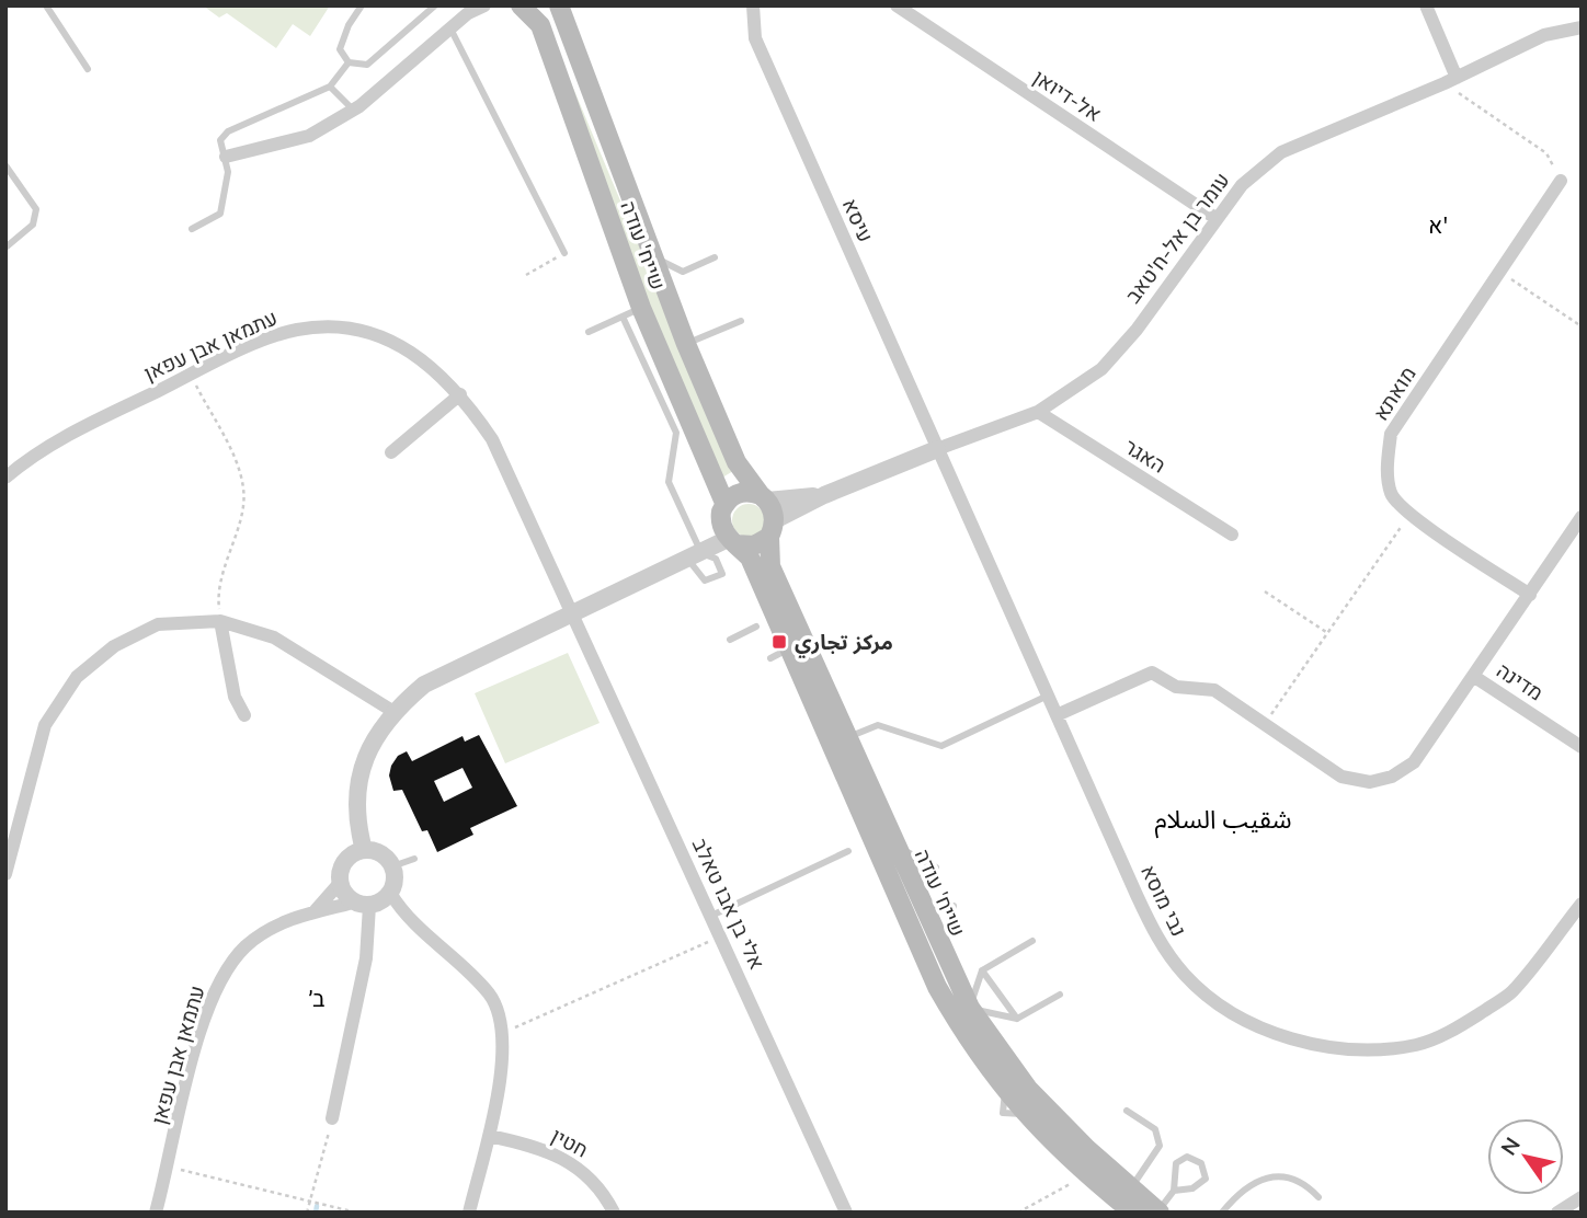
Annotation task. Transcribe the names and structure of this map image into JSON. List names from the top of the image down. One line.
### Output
{"streets":{"main road":["שייח' עודה"],"street":["אל-דיואן","עיסא","עומר בן אל-ח'טאב","עתמאן אבן עפאן","מואתא","האגר","מדינה","נבי מוסא","אלי בן אבו טאלב","חטין"]},"crossings":[["אל-דיואן","עומר בן אל-ח'טאב"],["עיסא","עומר בן אל-ח'טאב"],["עיסא","נבי מוסא"],["עומר בן אל-ח'טאב","שייח' עודה"],["עומר בן אל-ח'טאב","האגר"],["עומר בן אל-ח'טאב","נבי מוסא"],["עתמאן אבן עפאן","אלי בן אבו טאלב"]],"districts":["א'","شقيب السلام","ב׳"],"places":{"transit":["مركز تجاري"]},"north":"top left"}
